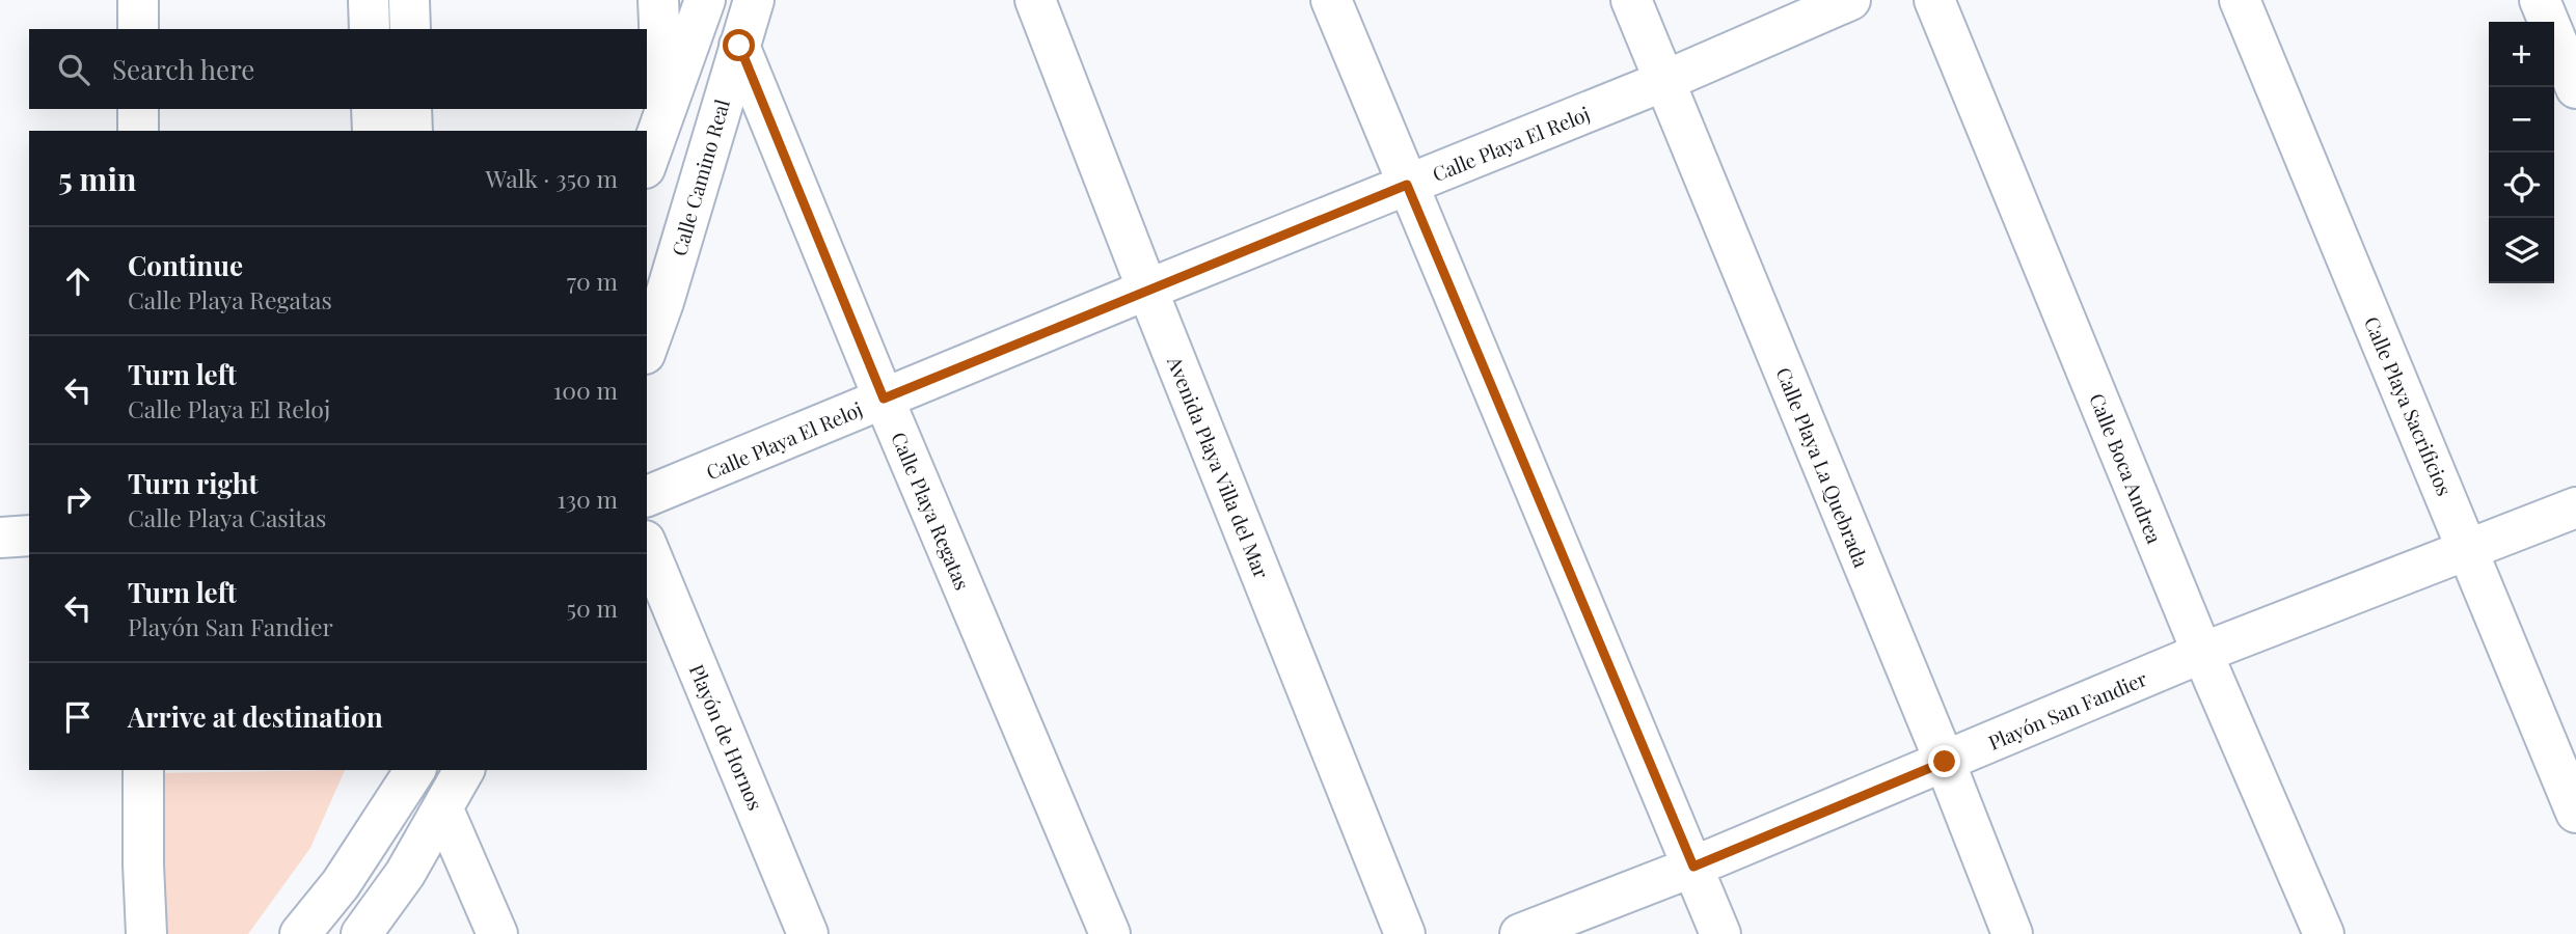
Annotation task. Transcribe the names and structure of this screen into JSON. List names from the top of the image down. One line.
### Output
{"streets":{"street":["Calle Playa El Reloj","Calle Camino Real","Calle Playa Sacrificios","Avenida Playa Villa del Mar","Calle Playa La Quebrada","Calle Boca Andrea","Calle Playa Regatas","Playón San Fandier","Playón de Hornos"]},"crossings":[["Calle Playa El Reloj","Avenida Playa Villa del Mar"],["Calle Playa El Reloj","Calle Playa La Quebrada"],["Calle Playa El Reloj","Calle Playa Regatas"],["Calle Camino Real","Calle Playa Regatas"],["Calle Playa Sacrificios","Playón San Fandier"],["Calle Playa La Quebrada","Playón San Fandier"],["Calle Boca Andrea","Playón San Fandier"]],"page":{"map_buttons":["+","−"],"search":"Search here","heading":["5 min","Walk · 350 m"],"list":[["Continue","Calle Playa Regatas","70 m"],["Turn left","Calle Playa El Reloj","100 m"],["Turn right","Calle Playa Casitas","130 m"],["Turn left","Playón San Fandier","50 m"],"Arrive at destination"]}}
